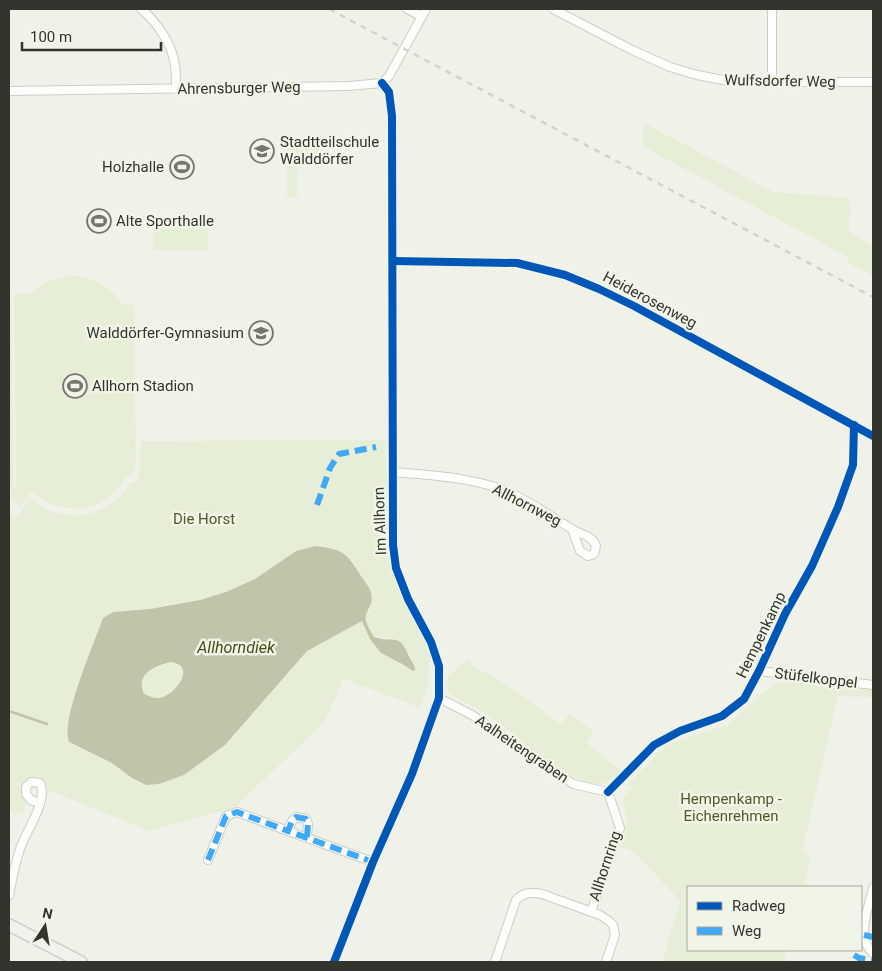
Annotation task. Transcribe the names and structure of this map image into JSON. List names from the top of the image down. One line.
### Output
{"streets":{"street":["Wulfsdorfer Weg","Ahrensburger Weg","Heiderosenweg","Allhornweg","Im Allhorn","Hempenkamp","Stüfelkoppel","Aalheitengraben","Allhornring"]},"crossings":[["Ahrensburger Weg","Im Allhorn"],["Heiderosenweg","Im Allhorn"],["Heiderosenweg","Hempenkamp"],["Allhornweg","Im Allhorn"],["Im Allhorn","Aalheitengraben"],["Hempenkamp","Stüfelkoppel"],["Hempenkamp","Aalheitengraben"],["Hempenkamp","Allhornring"],["Aalheitengraben","Allhornring"]],"water":["Allhorndiek"],"parks":["Die Horst","Hempenkamp - Eichenrehmen"],"places":{"school or university":["Stadtteilschule Walddörfer","Walddörfer-Gymnasium"],"sports":["Holzhalle","Alte Sporthalle","Allhorn Stadion"]},"legend":["Radweg","Weg"],"scale_bar":"100 m","north":"top"}
